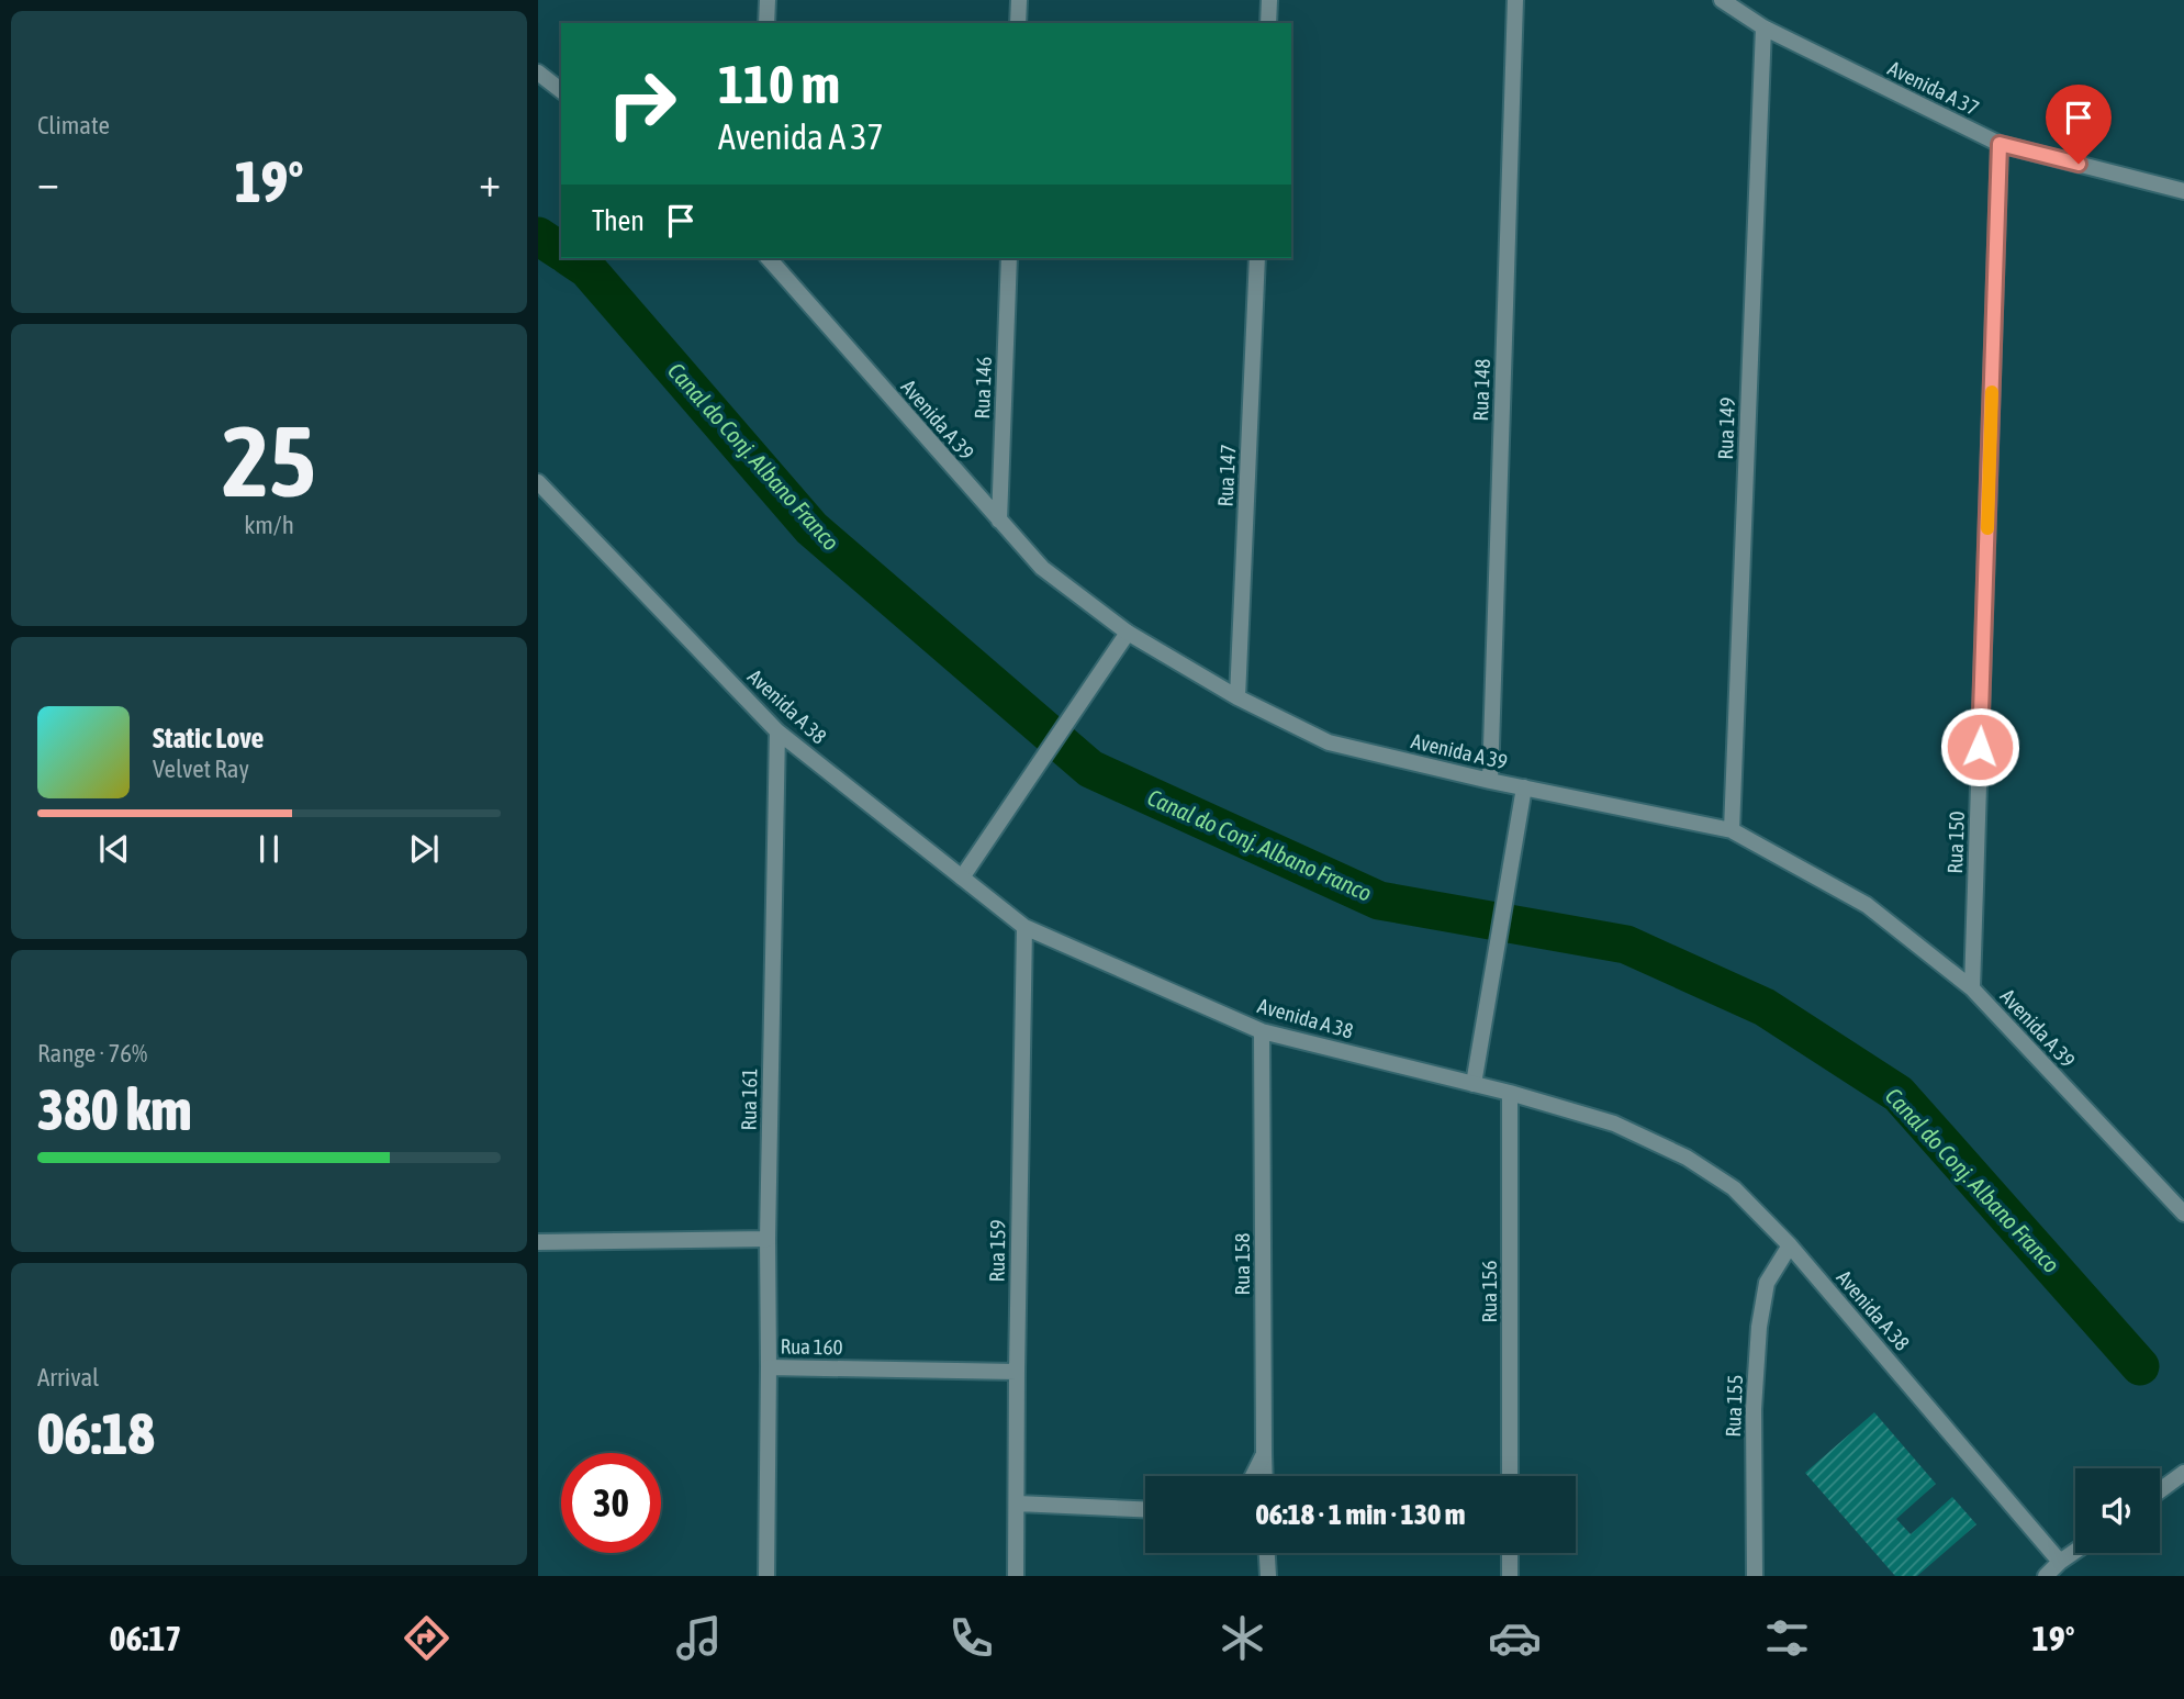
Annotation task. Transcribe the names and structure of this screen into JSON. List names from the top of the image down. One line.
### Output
{"streets":{"street":["Avenida A 37","Rua 146","Rua 148","Avenida A 39","Rua 149","Rua 147","Avenida A 38","Rua 150","Rua 161","Rua 159","Rua 158","Rua 156","Rua 160","Rua 155"]},"crossings":[["Avenida A 37","Rua 149"],["Avenida A 37","Rua 150"],["Rua 146","Avenida A 39"],["Rua 148","Avenida A 39"],["Avenida A 39","Rua 149"],["Avenida A 39","Rua 147"],["Avenida A 39","Rua 150"],["Avenida A 38","Rua 161"],["Avenida A 38","Rua 159"],["Avenida A 38","Rua 158"],["Avenida A 38","Rua 156"],["Avenida A 38","Rua 155"],["Rua 161","Rua 160"],["Rua 159","Rua 160"]],"water":["Canal do Conj. Albano Franco"],"page":{"tile":["Climate",["25","km/h"],["Range · 76%","380 km"],["Arrival","06:18"]],"turn":["110 m","Avenida A 37"],"heat":["−","19°","+"],"then":"Then","song":["Static Love","Velvet Ray"],"limit":"30","trip":"06:18 · 1 min · 130 m","tabs":["06:17","19°"]}}
